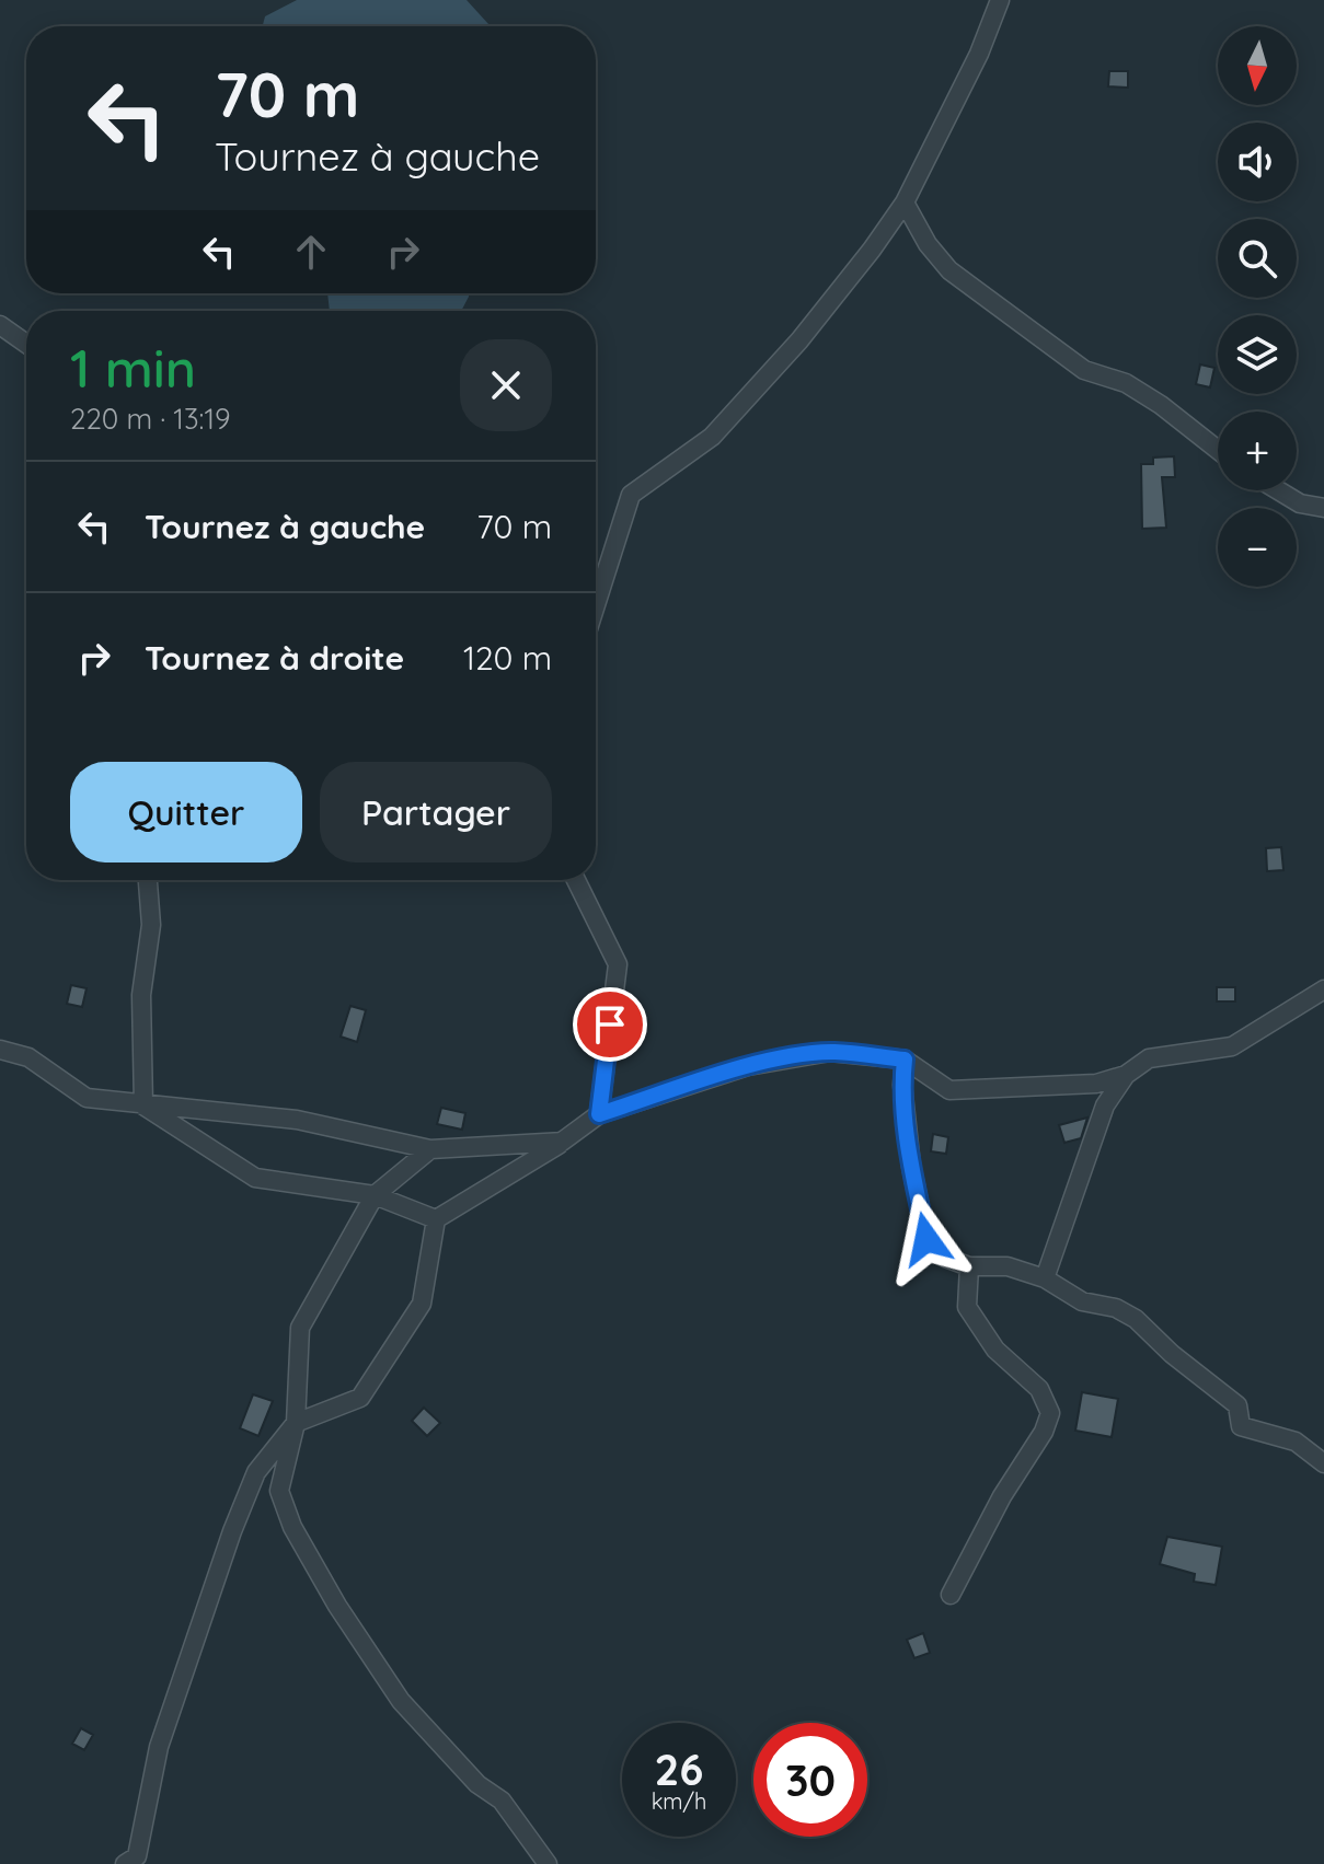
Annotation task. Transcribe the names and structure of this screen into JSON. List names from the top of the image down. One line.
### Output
{"north":"bottom","page":{"map_buttons":["+","−"],"turn":["70 m","Tournez à gauche"],"heading":["1 min","220 m · 13:19"],"list":[{"name":"Tournez à gauche","value":"70 m"},{"name":"Tournez à droite","value":"120 m"}],"buttons":["Quitter","Partager"],"speed":"26 km/h","limit":"30"}}
